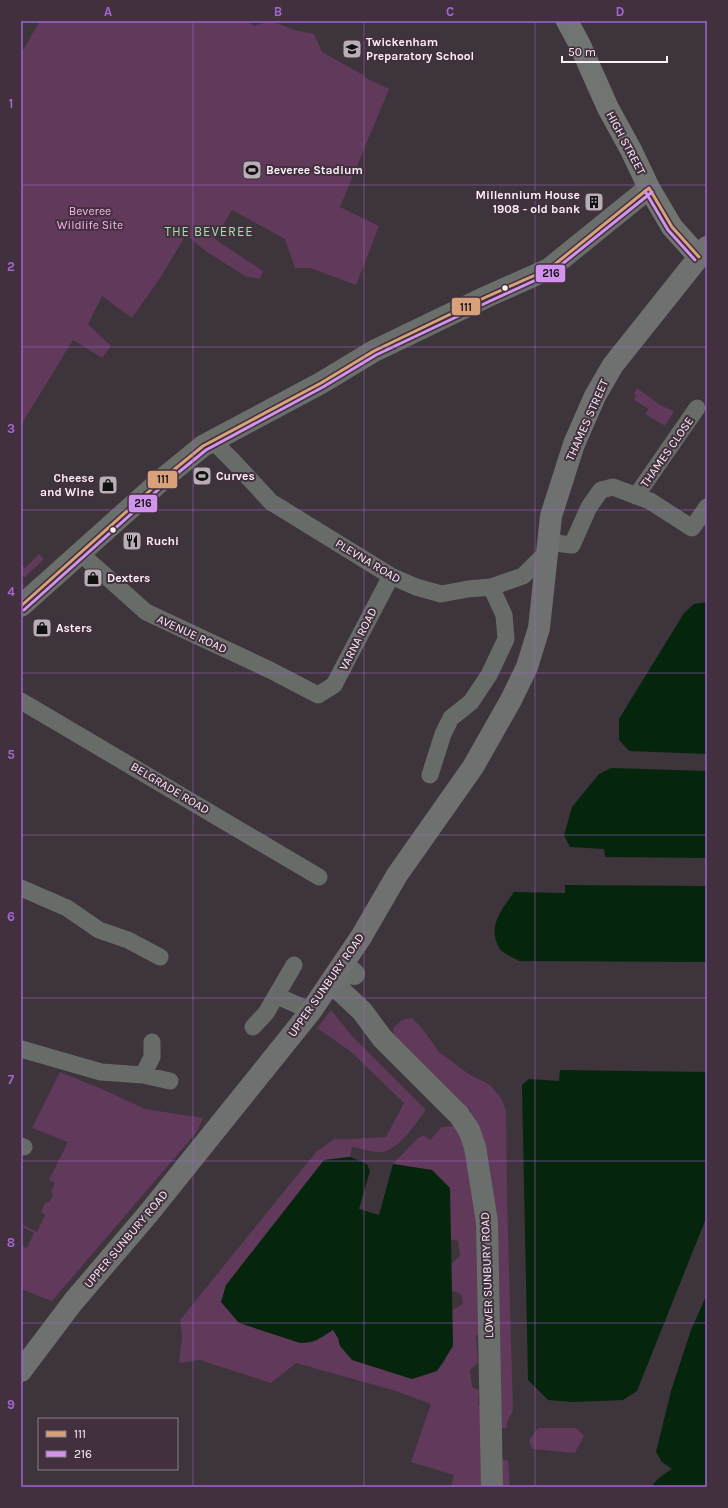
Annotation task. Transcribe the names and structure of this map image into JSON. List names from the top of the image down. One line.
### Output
{"streets":{"highway":["THAMES STREET","UPPER SUNBURY ROAD"],"main road":["HIGH STREET"],"street":["THAMES CLOSE","PLEVNA ROAD","AVENUE ROAD","VARNA ROAD","BELGRADE ROAD","LOWER SUNBURY ROAD"]},"crossings":[["HIGH STREET","THAMES STREET"],["THAMES STREET","THAMES CLOSE"],["THAMES STREET","PLEVNA ROAD"],["THAMES STREET","UPPER SUNBURY ROAD"],["THAMES CLOSE","PLEVNA ROAD"],["THAMES CLOSE","UPPER SUNBURY ROAD"],["PLEVNA ROAD","VARNA ROAD"],["PLEVNA ROAD","UPPER SUNBURY ROAD"],["AVENUE ROAD","VARNA ROAD"],["UPPER SUNBURY ROAD","LOWER SUNBURY ROAD"]],"districts":["THE BEVEREE"],"parks":["Beveree Wildlife Site"],"places":{"school or university":["Twickenham Preparatory School"],"sports":["Beveree Stadium","Curves"],"building":["Millennium House 1908 - old bank"],"shop":["Cheese and Wine","Dexters","Asters"],"restaurant":["Ruchi"]},"lines":["transit line 111","transit line 216"],"legend":["111","216"],"scale_bar":"50 m","grid":{"columns":["A","B","C","D"],"rows":["1","2","3","4","5","6","7","8","9"]}}
